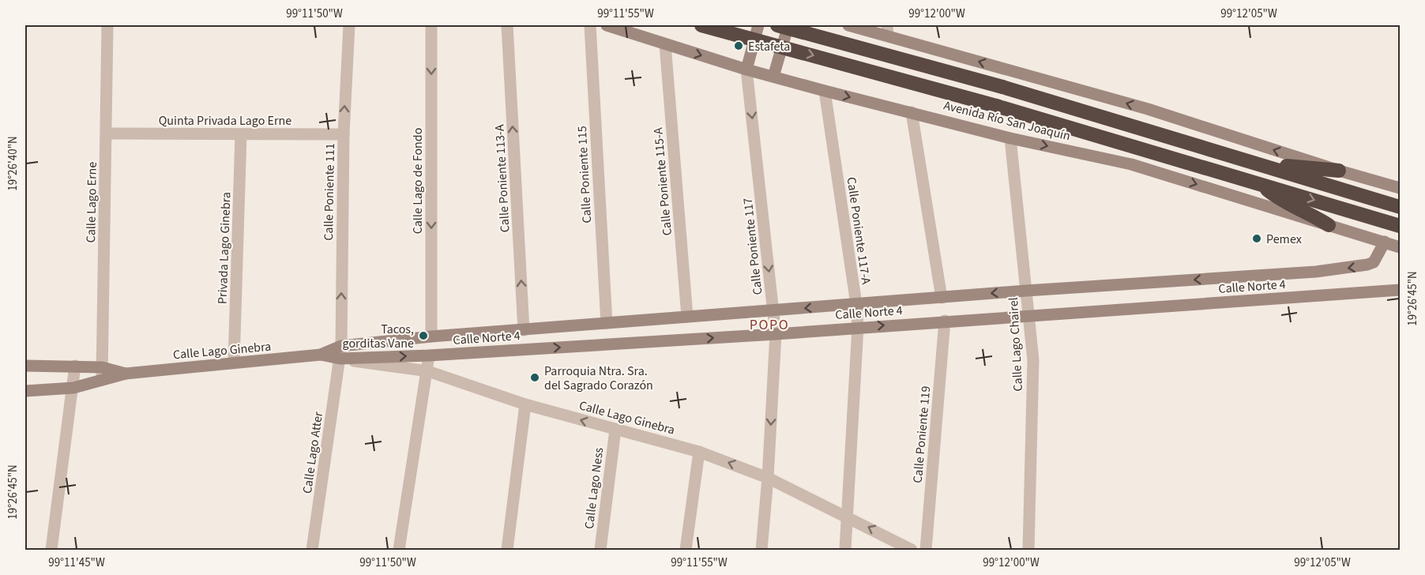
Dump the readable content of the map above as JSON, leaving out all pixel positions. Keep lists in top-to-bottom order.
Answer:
{
  "streets": {
    "highway": ["Avenida Río San Joaquín"],
    "street": [
      "Quinta Privada Lago Erne",
      "Calle Poniente 115",
      "Calle Poniente 113-A",
      "Calle Lago de Fondo",
      "Calle Poniente 115-A",
      "Calle Poniente 111",
      "Calle Lago Erne",
      "Calle Poniente 117-A",
      "Calle Poniente 117",
      "Privada Lago Ginebra",
      "Calle Norte 4",
      "Calle Lago Chairel",
      "Calle Lago Ginebra",
      "Calle Poniente 119",
      "Calle Lago Atter",
      "Calle Lago Ness"
    ]
  },
  "crossings": [
    ["Quinta Privada Lago Erne", "Calle Poniente 111"],
    ["Quinta Privada Lago Erne", "Calle Lago Erne"],
    ["Quinta Privada Lago Erne", "Privada Lago Ginebra"],
    ["Avenida Río San Joaquín", "Calle Poniente 115-A"],
    ["Avenida Río San Joaquín", "Calle Poniente 117-A"],
    ["Avenida Río San Joaquín", "Calle Poniente 117"],
    ["Avenida Río San Joaquín", "Calle Norte 4"],
    ["Avenida Río San Joaquín", "Calle Lago Chairel"],
    ["Calle Poniente 115", "Calle Norte 4"],
    ["Calle Poniente 113-A", "Calle Norte 4"],
    ["Calle Lago de Fondo", "Calle Norte 4"],
    ["Calle Poniente 115-A", "Calle Norte 4"],
    ["Calle Poniente 111", "Calle Norte 4"],
    ["Calle Poniente 111", "Calle Lago Ginebra"],
    ["Calle Poniente 111", "Calle Lago Atter"],
    ["Calle Lago Erne", "Calle Lago Ginebra"],
    ["Calle Poniente 117-A", "Calle Norte 4"],
    ["Calle Poniente 117-A", "Calle Lago Ginebra"],
    ["Calle Poniente 117", "Calle Norte 4"],
    ["Calle Poniente 117", "Calle Lago Ginebra"],
    ["Privada Lago Ginebra", "Calle Lago Ginebra"],
    ["Calle Norte 4", "Calle Lago Chairel"],
    ["Calle Norte 4", "Calle Lago Ginebra"],
    ["Calle Norte 4", "Calle Poniente 119"],
    ["Calle Norte 4", "Calle Lago Atter"],
    ["Calle Lago Ginebra", "Calle Lago Atter"],
    ["Calle Lago Ginebra", "Calle Lago Ness"]
  ],
  "one_way": [
    "Calle Poniente 113-A",
    "Calle Lago de Fondo",
    "Calle Poniente 111",
    "Calle Poniente 117"
  ],
  "districts": ["POPO"],
  "places": [
    "Estafeta",
    "Pemex",
    "Tacos, gorditas Vane",
    "Parroquia Ntra. Sra. del Sagrado Corazón"
  ],
  "coordinates": [
    "99°11'50\"W",
    "99°11'55\"W",
    "99°12'00\"W",
    "99°12'05\"W",
    "19°26'40\"N",
    "19°26'45\"N",
    "99°11'45\"W"
  ]
}
